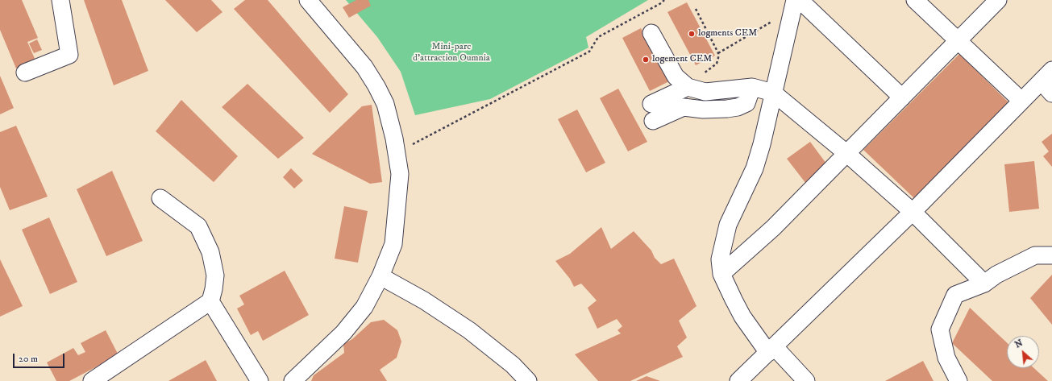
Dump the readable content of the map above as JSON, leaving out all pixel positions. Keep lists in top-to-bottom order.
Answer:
{
  "parks": ["Mini-parc d’attraction Oumnia"],
  "places": ["logments CEM", "logement CEM"],
  "scale_bar": "20 m",
  "north": "top left"
}
